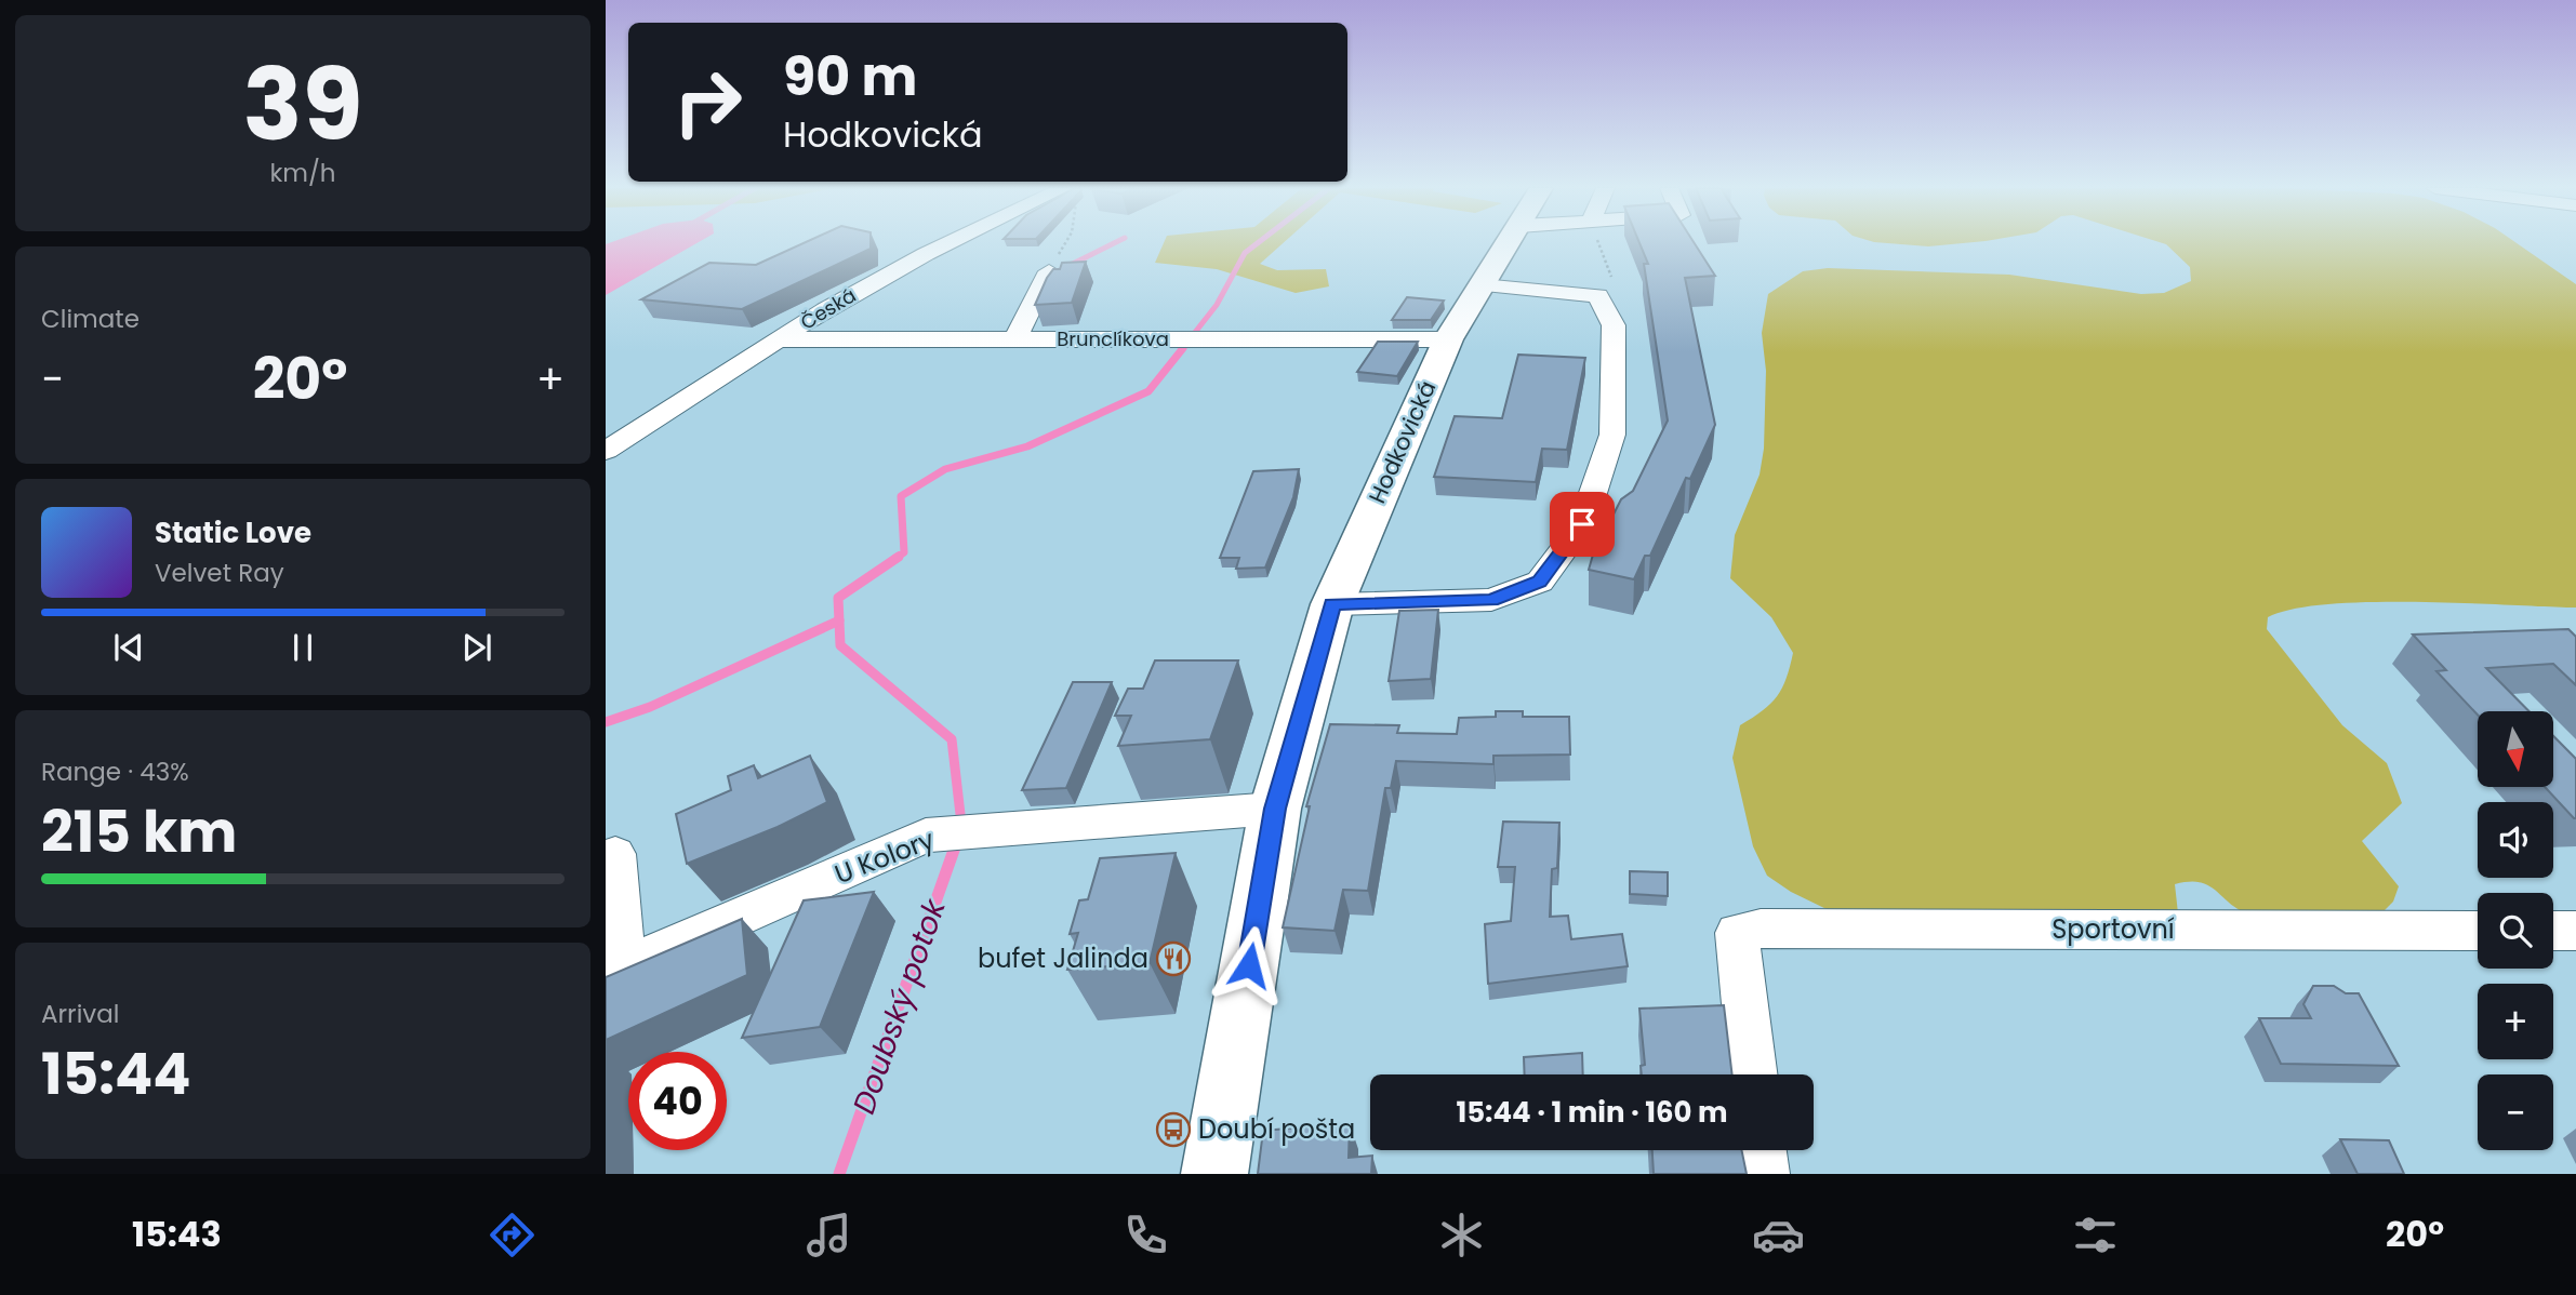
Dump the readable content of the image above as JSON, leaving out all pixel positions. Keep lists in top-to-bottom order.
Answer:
{
  "streets": {
    "street": [
      "Česká",
      "Brunclíkova",
      "Hodkovická",
      "U Kolory",
      "Sportovní"
    ]
  },
  "crossings": [
    ["Česká", "Brunclíkova"],
    ["Brunclíkova", "Hodkovická"],
    ["Hodkovická", "U Kolory"]
  ],
  "water": ["Doubský potok"],
  "places": {
    "restaurant": ["bufet Jalinda"],
    "bus stop": ["Doubí pošta"]
  },
  "north": "bottom",
  "page": {
    "tile": [
      ["39", "km/h"],
      "Climate",
      ["Range · 43%", "215 km"],
      ["Arrival", "15:44"]
    ],
    "turn": ["90 m", "Hodkovická"],
    "heat": ["−", "20°", "+"],
    "song": ["Static Love", "Velvet Ray"],
    "map_buttons": ["+", "−"],
    "limit": "40",
    "trip": "15:44 · 1 min · 160 m",
    "tabs": ["15:43", "20°"]
  }
}
